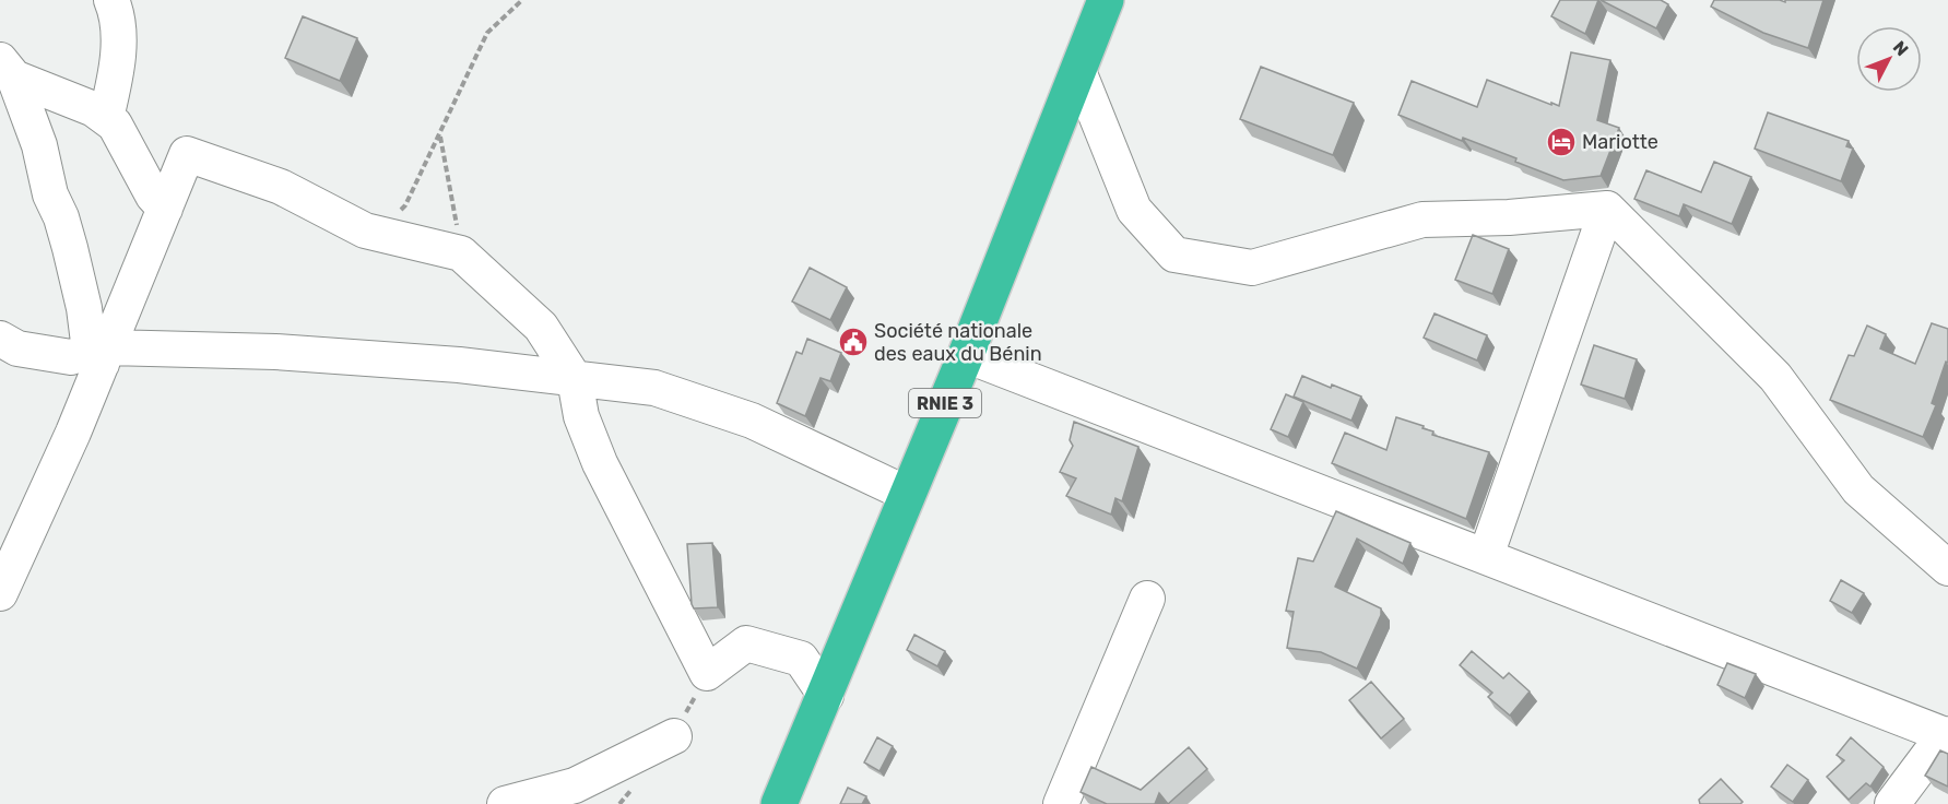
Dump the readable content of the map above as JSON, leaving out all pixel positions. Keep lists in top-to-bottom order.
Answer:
{
  "streets": {
    "highway": ["RNIE 3"]
  },
  "places": {
    "hotel": ["Mariotte"],
    "public building": ["Société nationale des eaux du Bénin"]
  },
  "north": "top right"
}
